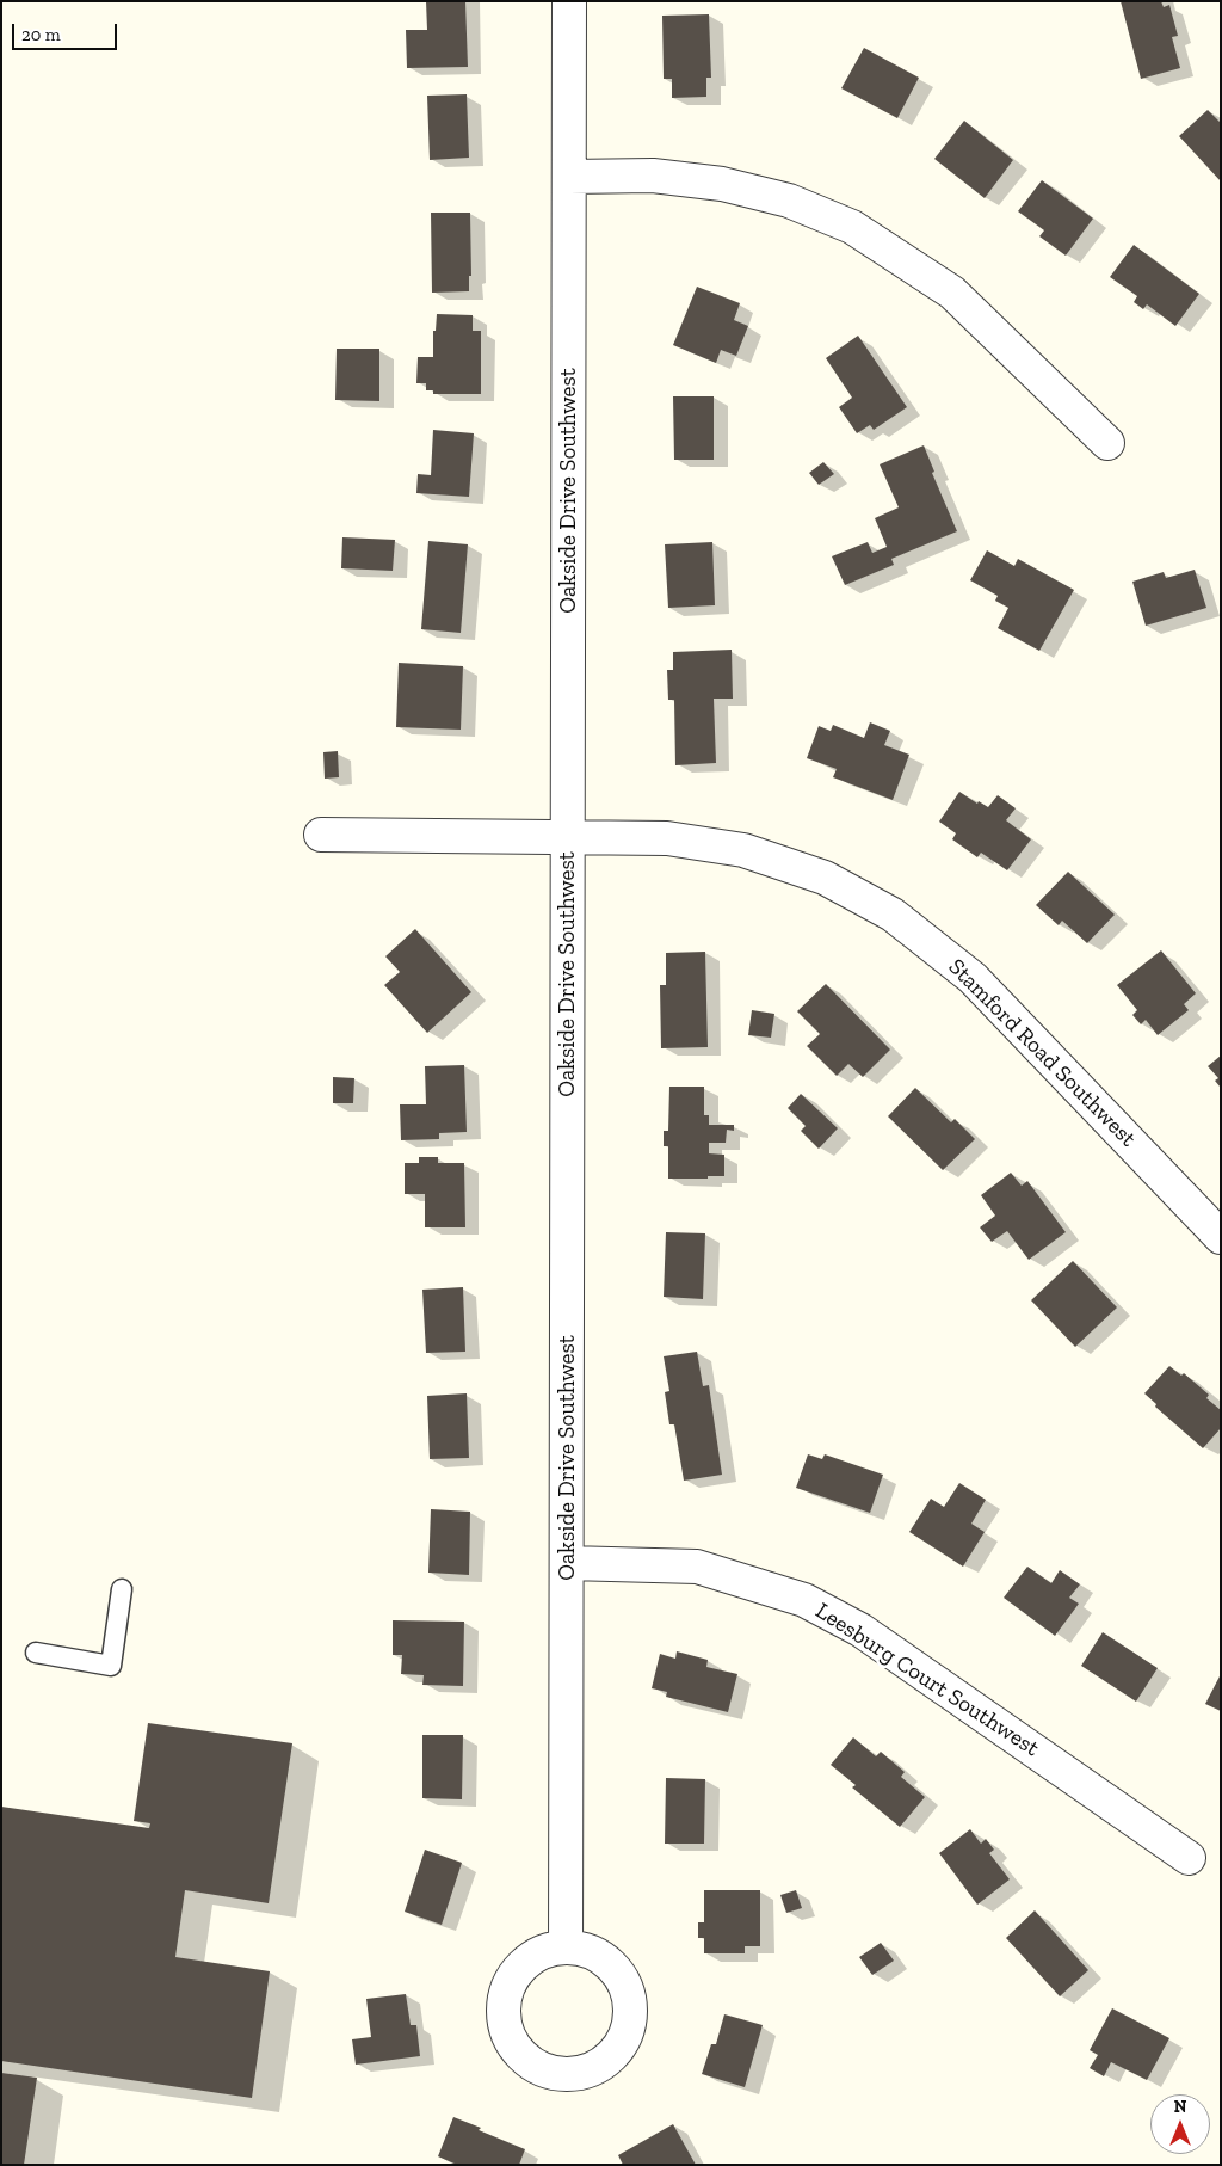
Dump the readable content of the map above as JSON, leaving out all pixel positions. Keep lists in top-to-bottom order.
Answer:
{
  "streets": {
    "street": ["Oakside Drive Southwest", "Stamford Road Southwest", "Leesburg Court Southwest"]
  },
  "crossings": [
    ["Oakside Drive Southwest", "Stamford Road Southwest"],
    ["Oakside Drive Southwest", "Leesburg Court Southwest"]
  ],
  "scale_bar": "20 m",
  "north": "top"
}
